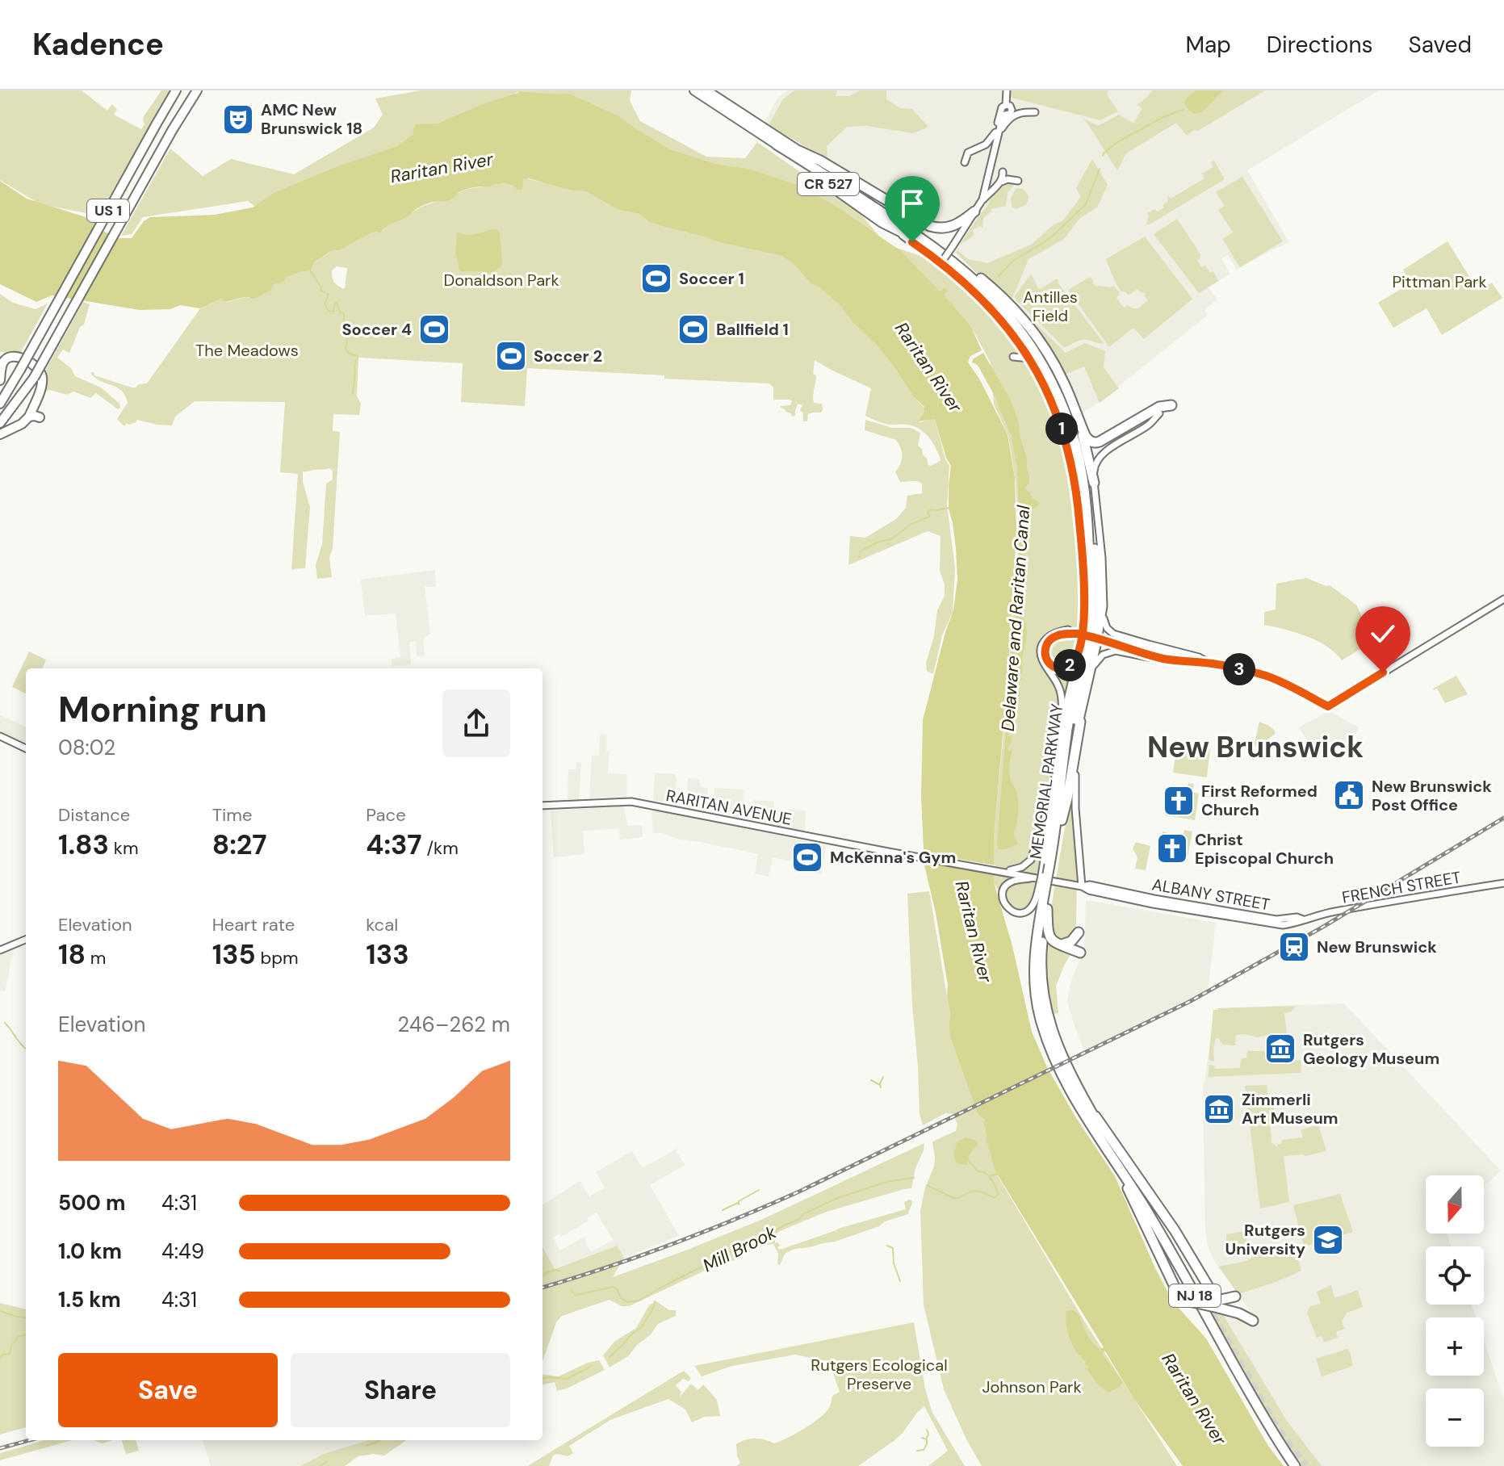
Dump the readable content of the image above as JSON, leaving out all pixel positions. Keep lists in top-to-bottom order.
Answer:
{
  "streets": {
    "highway": [
      "CR 527",
      "US 1",
      "MEMORIAL PARKWAY",
      "NJ 18"
    ],
    "main road": ["RARITAN AVENUE", "FRENCH STREET", "ALBANY STREET"]
  },
  "crossings": [
    ["CR 527", "MEMORIAL PARKWAY"],
    ["CR 527", "NJ 18"],
    ["MEMORIAL PARKWAY", "ALBANY STREET"],
    ["MEMORIAL PARKWAY", "NJ 18"],
    ["RARITAN AVENUE", "ALBANY STREET"],
    ["FRENCH STREET", "ALBANY STREET"]
  ],
  "districts": ["New Brunswick"],
  "water": ["Raritan River", "Delaware and Raritan Canal", "Mill Brook"],
  "parks": [
    "Donaldson Park",
    "Pittman Park",
    "Antilles Field",
    "The Meadows",
    "Rutgers Ecological Preserve",
    "Johnson Park"
  ],
  "places": {
    "theatre": ["AMC New Brunswick 18"],
    "sports": [
      "Soccer 1",
      "Soccer 4",
      "Ballfield 1",
      "Soccer 2",
      "McKenna's Gym"
    ],
    "public building": ["New Brunswick Post Office"],
    "church": ["First Reformed Church", "Christ Episcopal Church"],
    "station": ["New Brunswick"],
    "museum": ["Rutgers Geology Museum", "Zimmerli Art Museum"],
    "school or university": ["Rutgers University"]
  },
  "north": "bottom",
  "page": {
    "header": "Kadence",
    "nav": ["Map", "Directions", "Saved"],
    "pins": ["1", "2", "3"],
    "heading": ["Morning run", "08:02"],
    "stats": [
      ["Distance", "1.83 km"],
      ["Time", "8:27"],
      ["Pace", "4:37 /km"],
      ["Elevation", "18 m"],
      ["Heart rate", "135 bpm"],
      ["kcal", "133"]
    ],
    "chart": ["Elevation", "246–262 m"],
    "map_buttons": ["+", "−"],
    "list": [
      {
        "name": "500 m",
        "note": "4:31"
      },
      {
        "name": "1.0 km",
        "note": "4:49"
      },
      {
        "name": "1.5 km",
        "note": "4:31"
      }
    ],
    "buttons": ["Save", "Share"]
  }
}
